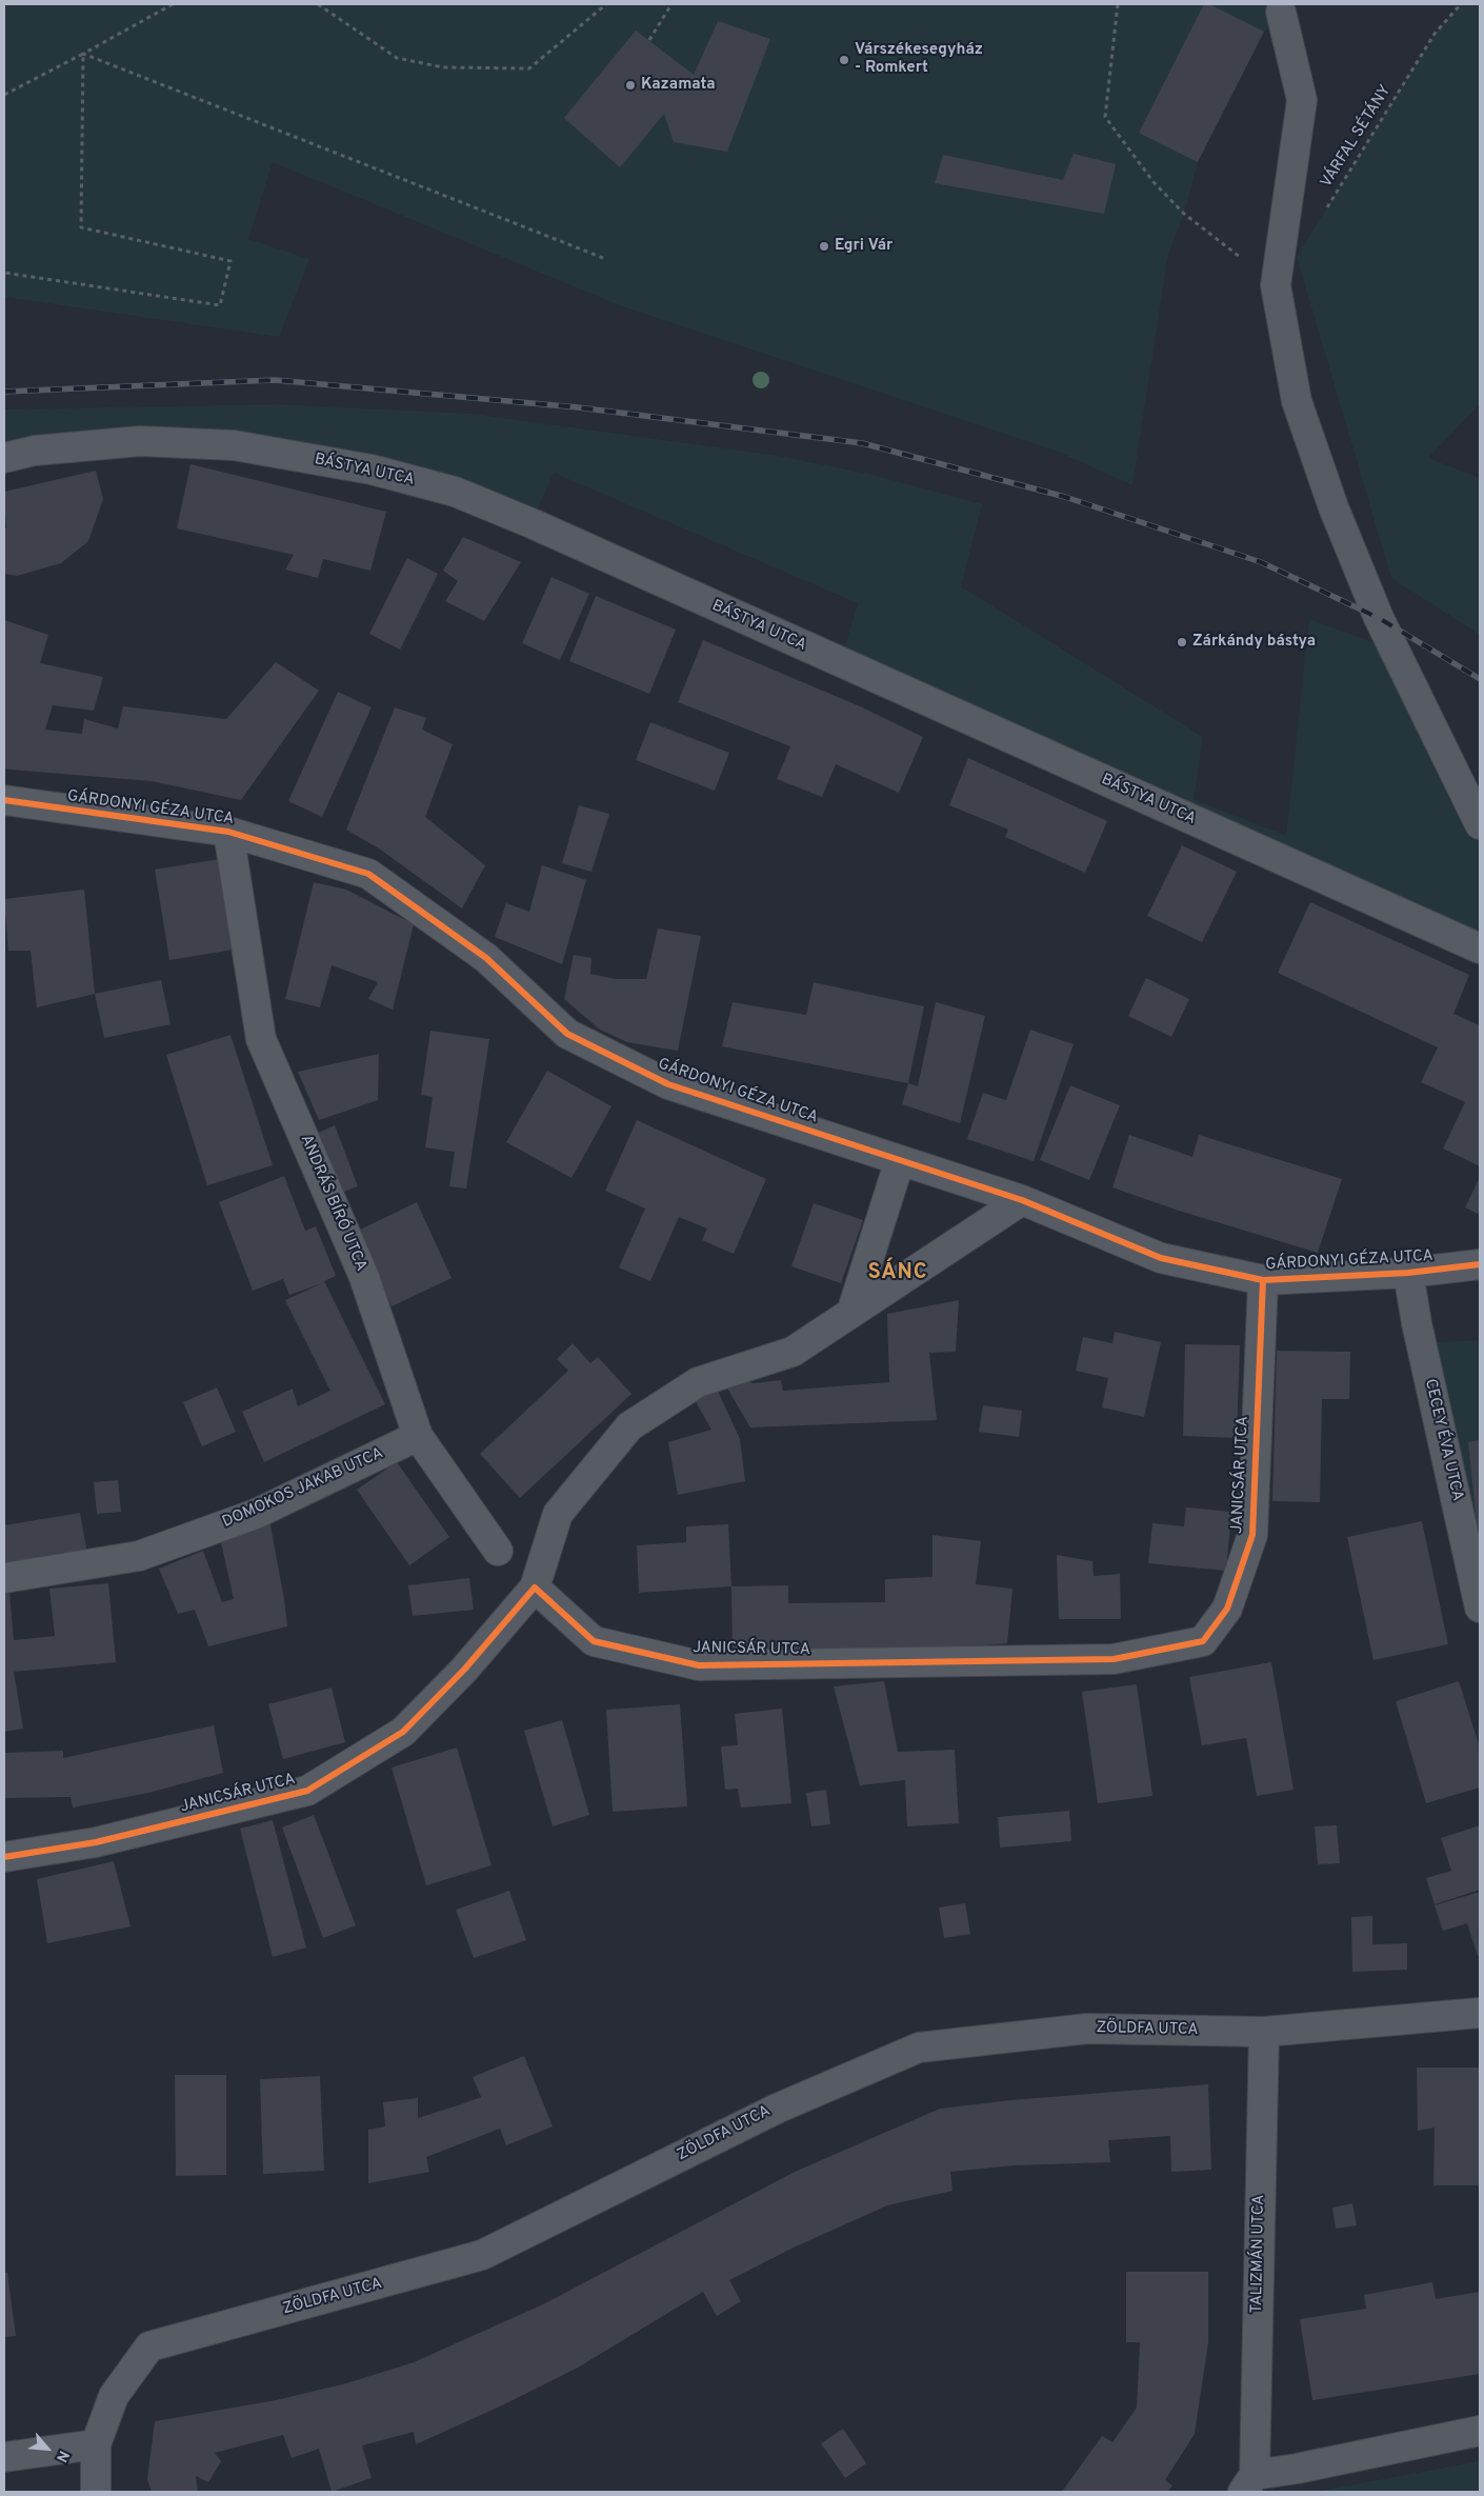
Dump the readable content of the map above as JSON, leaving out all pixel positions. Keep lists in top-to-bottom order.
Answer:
{
  "streets": {
    "street": [
      "BÁSTYA UTCA",
      "GÁRDONYI GÉZA UTCA",
      "ANDRÁS BÍRÓ UTCA",
      "CECEY ÉVA UTCA",
      "JANICSÁR UTCA",
      "DOMOKOS JAKAB UTCA",
      "ZÖLDFA UTCA",
      "TALIZMÁN UTCA"
    ],
    "path": ["VÁRFAL SÉTÁNY"]
  },
  "crossings": [
    ["GÁRDONYI GÉZA UTCA", "ANDRÁS BÍRÓ UTCA"],
    ["GÁRDONYI GÉZA UTCA", "CECEY ÉVA UTCA"],
    ["GÁRDONYI GÉZA UTCA", "JANICSÁR UTCA"],
    ["ANDRÁS BÍRÓ UTCA", "DOMOKOS JAKAB UTCA"],
    ["ZÖLDFA UTCA", "TALIZMÁN UTCA"]
  ],
  "districts": ["SÁNC"],
  "places": [
    "Várszékesegyház - Romkert",
    "Kazamata",
    "Egri Vár",
    "Zárkándy bástya"
  ],
  "north": "bottom right"
}
